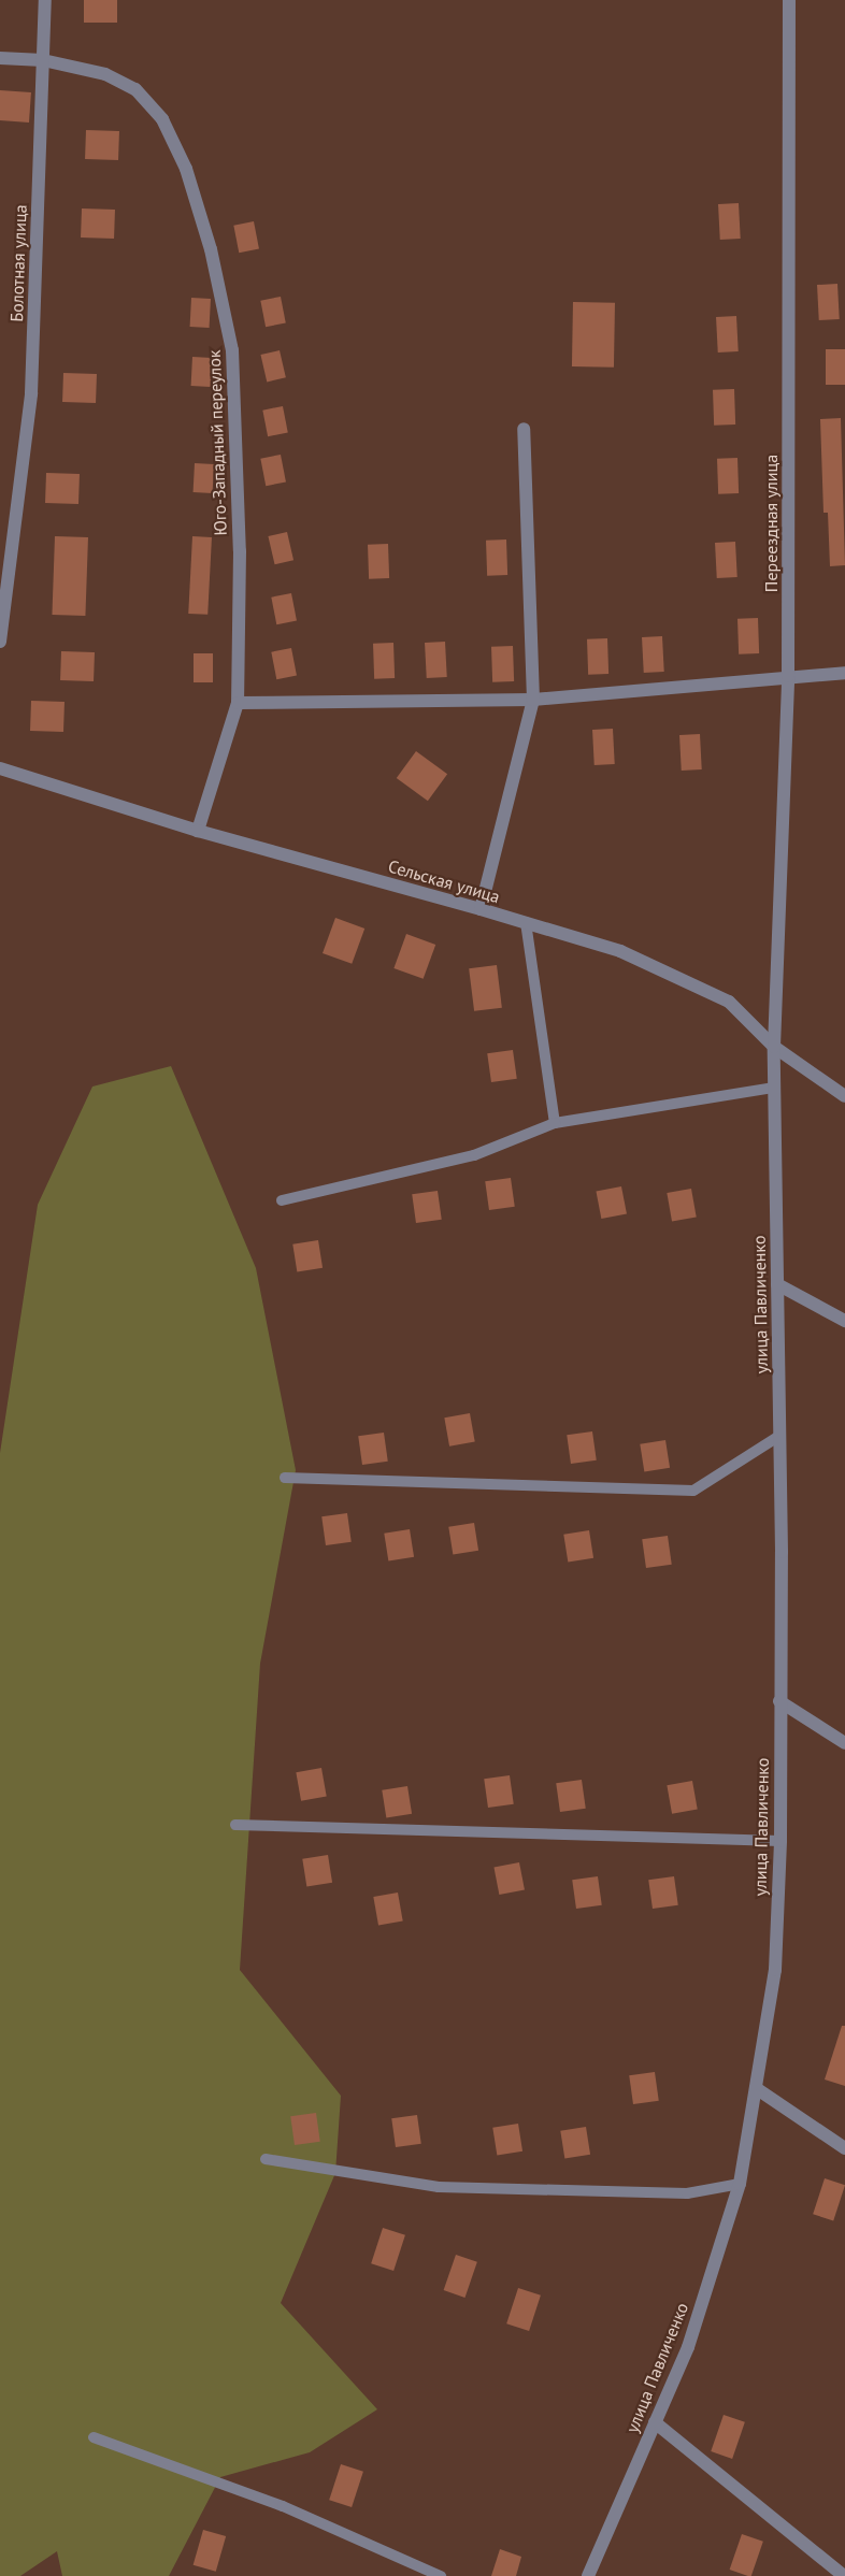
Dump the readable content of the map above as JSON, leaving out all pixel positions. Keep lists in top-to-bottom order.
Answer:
{
  "streets": {
    "street": [
      "Болотная улица",
      "Юго-Западный переулок",
      "Переездная улица",
      "Сельская улица",
      "улица Павличенко"
    ]
  },
  "crossings": [
    ["Болотная улица", "Юго-Западный переулок"],
    ["Юго-Западный переулок", "Сельская улица"],
    ["Переездная улица", "Сельская улица"],
    ["Переездная улица", "улица Павличенко"],
    ["Сельская улица", "улица Павличенко"]
  ]
}
